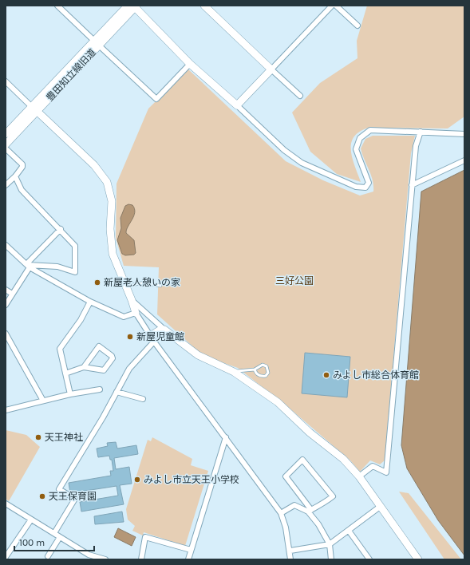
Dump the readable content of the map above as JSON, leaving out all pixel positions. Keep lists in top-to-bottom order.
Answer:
{
  "streets": {
    "street": ["豊田知立線旧道"]
  },
  "parks": ["三好公園"],
  "places": [
    "新屋老人憩いの家",
    "新屋児童館",
    "みよし市総合体育館",
    "天王神社",
    "みよし市立天王小学校",
    "天王保育園"
  ],
  "scale_bar": "100 m"
}
